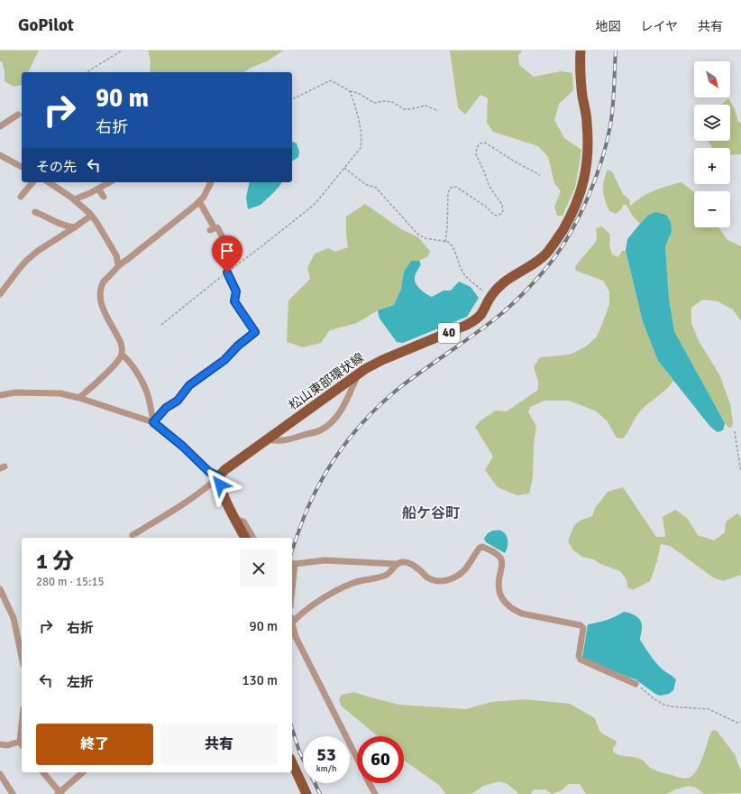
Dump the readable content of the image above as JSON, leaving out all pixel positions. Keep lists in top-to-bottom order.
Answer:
{
  "streets": {
    "main road": ["40", "松山東部環状線"]
  },
  "districts": ["船ケ谷町"],
  "north": "bottom right",
  "page": {
    "header": "GoPilot",
    "nav": ["地図", "レイヤ", "共有"],
    "map_buttons": ["+", "−"],
    "turn": ["90 m", "右折"],
    "then": "その先",
    "heading": ["1 分", "280 m · 15:15"],
    "list": [
      {
        "name": "右折",
        "value": "90 m"
      },
      {
        "name": "左折",
        "value": "130 m"
      }
    ],
    "buttons": ["終了", "共有"],
    "speed": "53 km/h",
    "limit": "60"
  }
}
